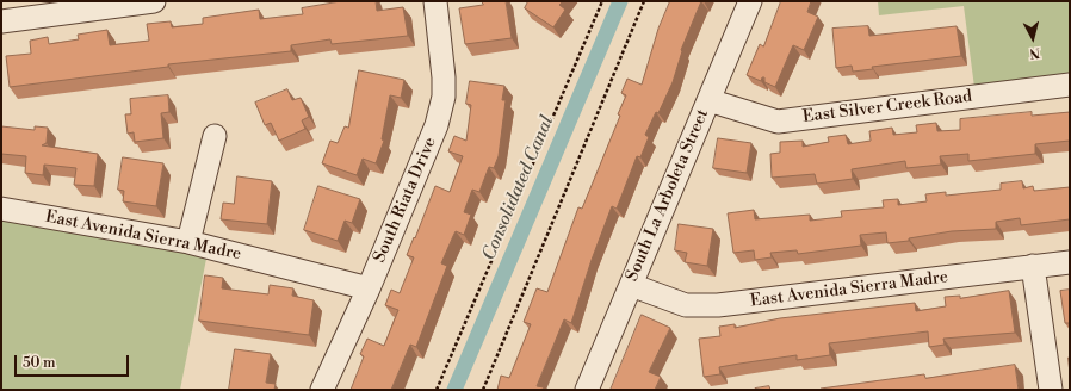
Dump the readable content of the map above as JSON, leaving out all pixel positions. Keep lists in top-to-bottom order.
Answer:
{
  "streets": {
    "street": [
      "East Silver Creek Road",
      "South La Arboleta Street",
      "South Riata Drive",
      "East Avenida Sierra Madre"
    ]
  },
  "crossings": [
    ["East Silver Creek Road", "South La Arboleta Street"],
    ["South La Arboleta Street", "East Avenida Sierra Madre"],
    ["South Riata Drive", "East Avenida Sierra Madre"]
  ],
  "water": ["Consolidated Canal"],
  "scale_bar": "50 m",
  "north": "bottom"
}
